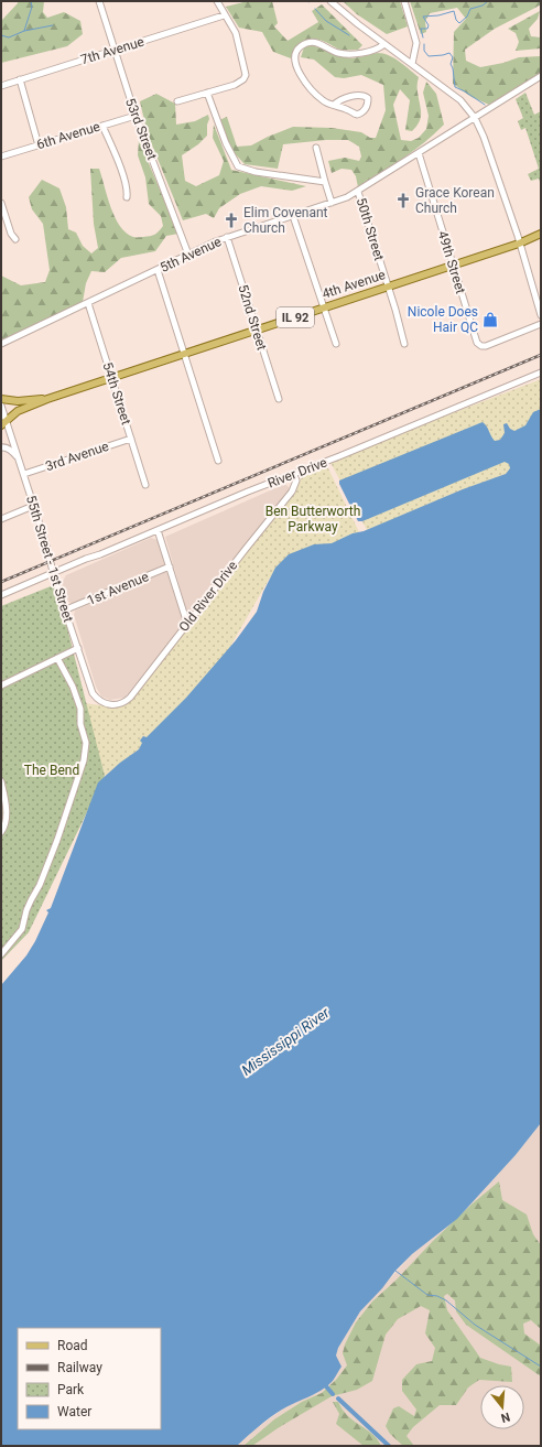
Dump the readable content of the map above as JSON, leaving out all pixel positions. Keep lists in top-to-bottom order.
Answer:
{
  "streets": {
    "main road": ["4th Avenue", "IL 92"],
    "street": [
      "7th Avenue",
      "53rd Street",
      "6th Avenue",
      "50th Street",
      "5th Avenue",
      "49th Street",
      "52nd Street",
      "54th Street",
      "3rd Avenue",
      "River Drive",
      "55th Street - 1st Street",
      "1st Avenue",
      "Old River Drive"
    ]
  },
  "crossings": [
    ["7th Avenue", "53rd Street"],
    ["53rd Street", "6th Avenue"],
    ["53rd Street", "5th Avenue"],
    ["50th Street", "5th Avenue"],
    ["50th Street", "4th Avenue"],
    ["5th Avenue", "49th Street"],
    ["5th Avenue", "52nd Street"],
    ["5th Avenue", "54th Street"],
    ["49th Street", "4th Avenue"],
    ["4th Avenue", "52nd Street"],
    ["4th Avenue", "54th Street"],
    ["4th Avenue", "55th Street - 1st Street"],
    ["54th Street", "3rd Avenue"],
    ["3rd Avenue", "55th Street - 1st Street"],
    ["River Drive", "55th Street - 1st Street"],
    ["River Drive", "Old River Drive"],
    ["55th Street - 1st Street", "1st Avenue"],
    ["55th Street - 1st Street", "Old River Drive"]
  ],
  "water": ["Mississippi River"],
  "parks": ["Ben Butterworth Parkway", "The Bend"],
  "places": {
    "church": ["Grace Korean Church", "Elim Covenant Church"],
    "shop": ["Nicole Does Hair QC"]
  },
  "legend": [
    "Road",
    "Railway",
    "Park",
    "Water"
  ],
  "north": "bottom"
}
